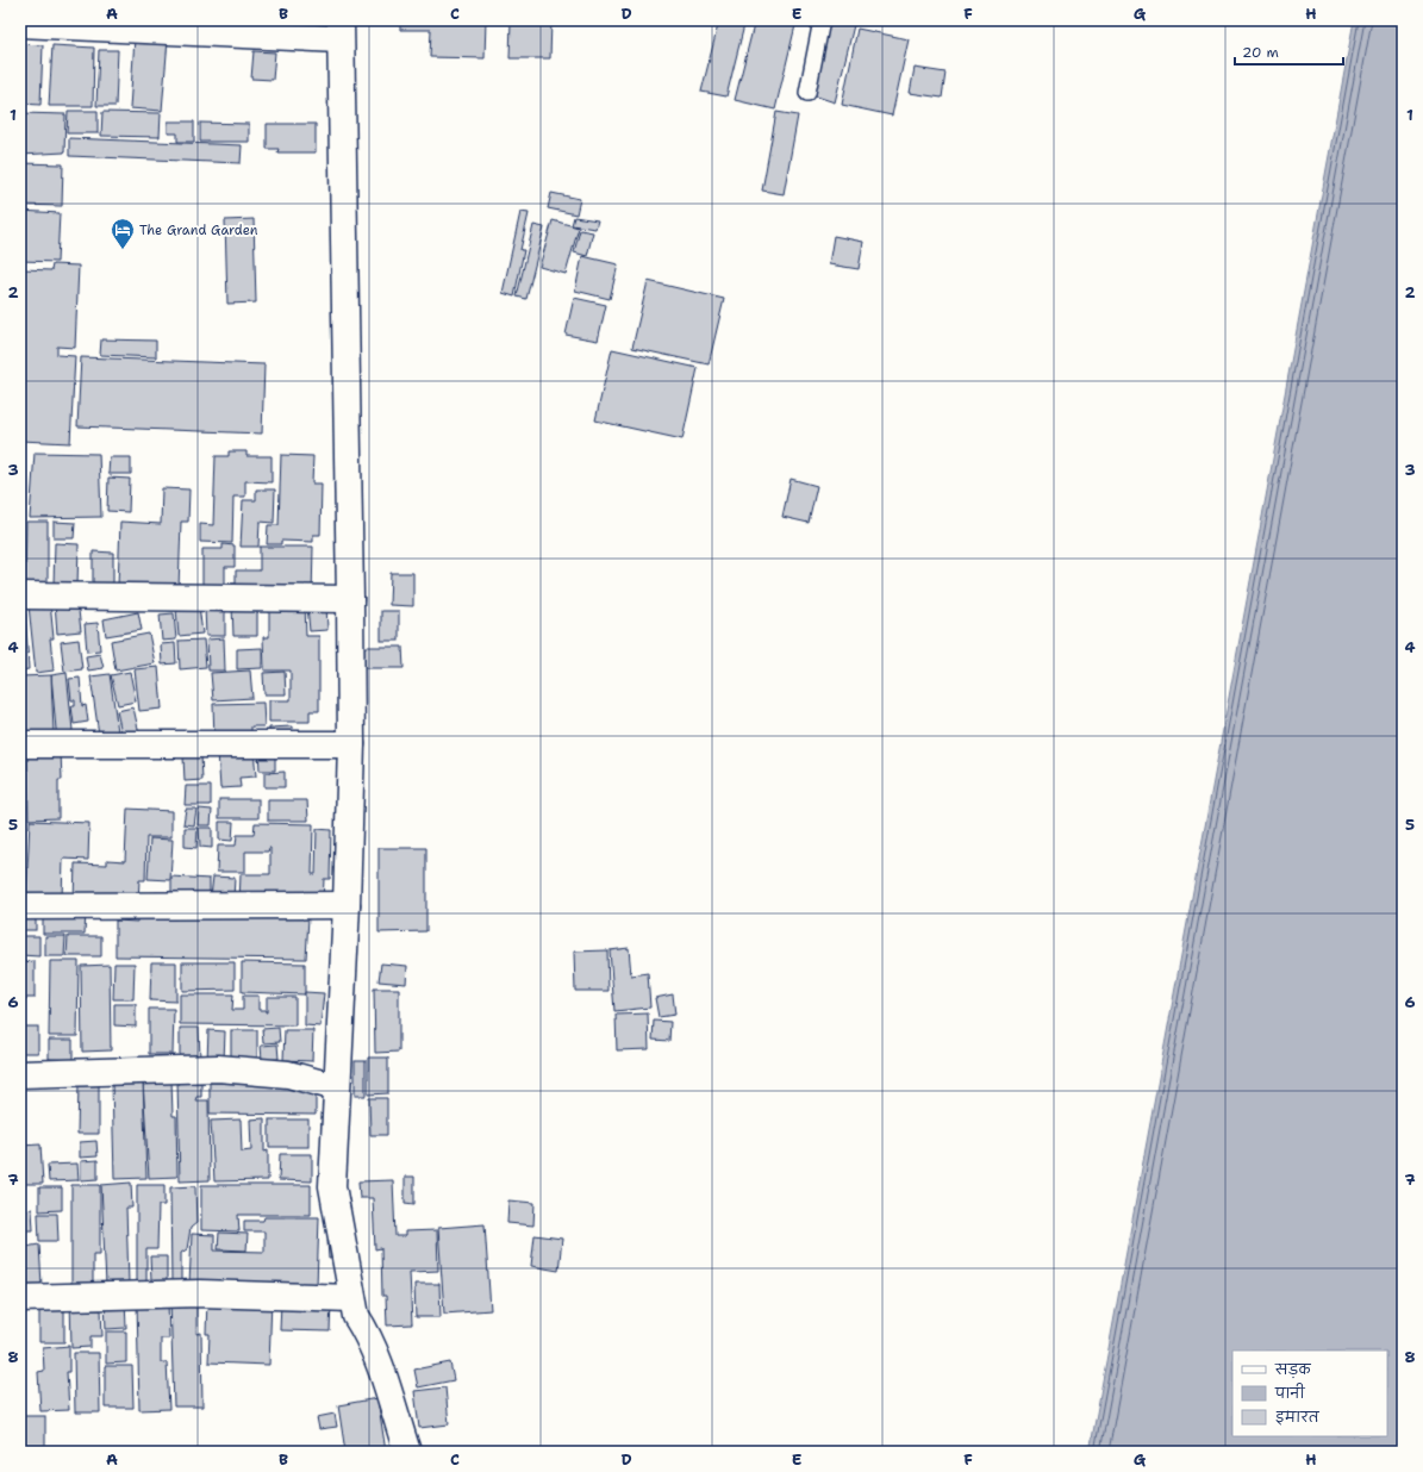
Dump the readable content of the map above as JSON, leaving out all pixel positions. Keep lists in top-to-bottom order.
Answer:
{
  "places": {
    "hotel": ["The Grand Garden"]
  },
  "legend": ["सड़क", "पानी", "इमारत"],
  "scale_bar": "20 m",
  "grid": {
    "columns": [
      "A",
      "B",
      "C",
      "D",
      "E",
      "F",
      "G",
      "H"
    ],
    "rows": [
      "1",
      "2",
      "3",
      "4",
      "5",
      "6",
      "7",
      "8"
    ]
  }
}
